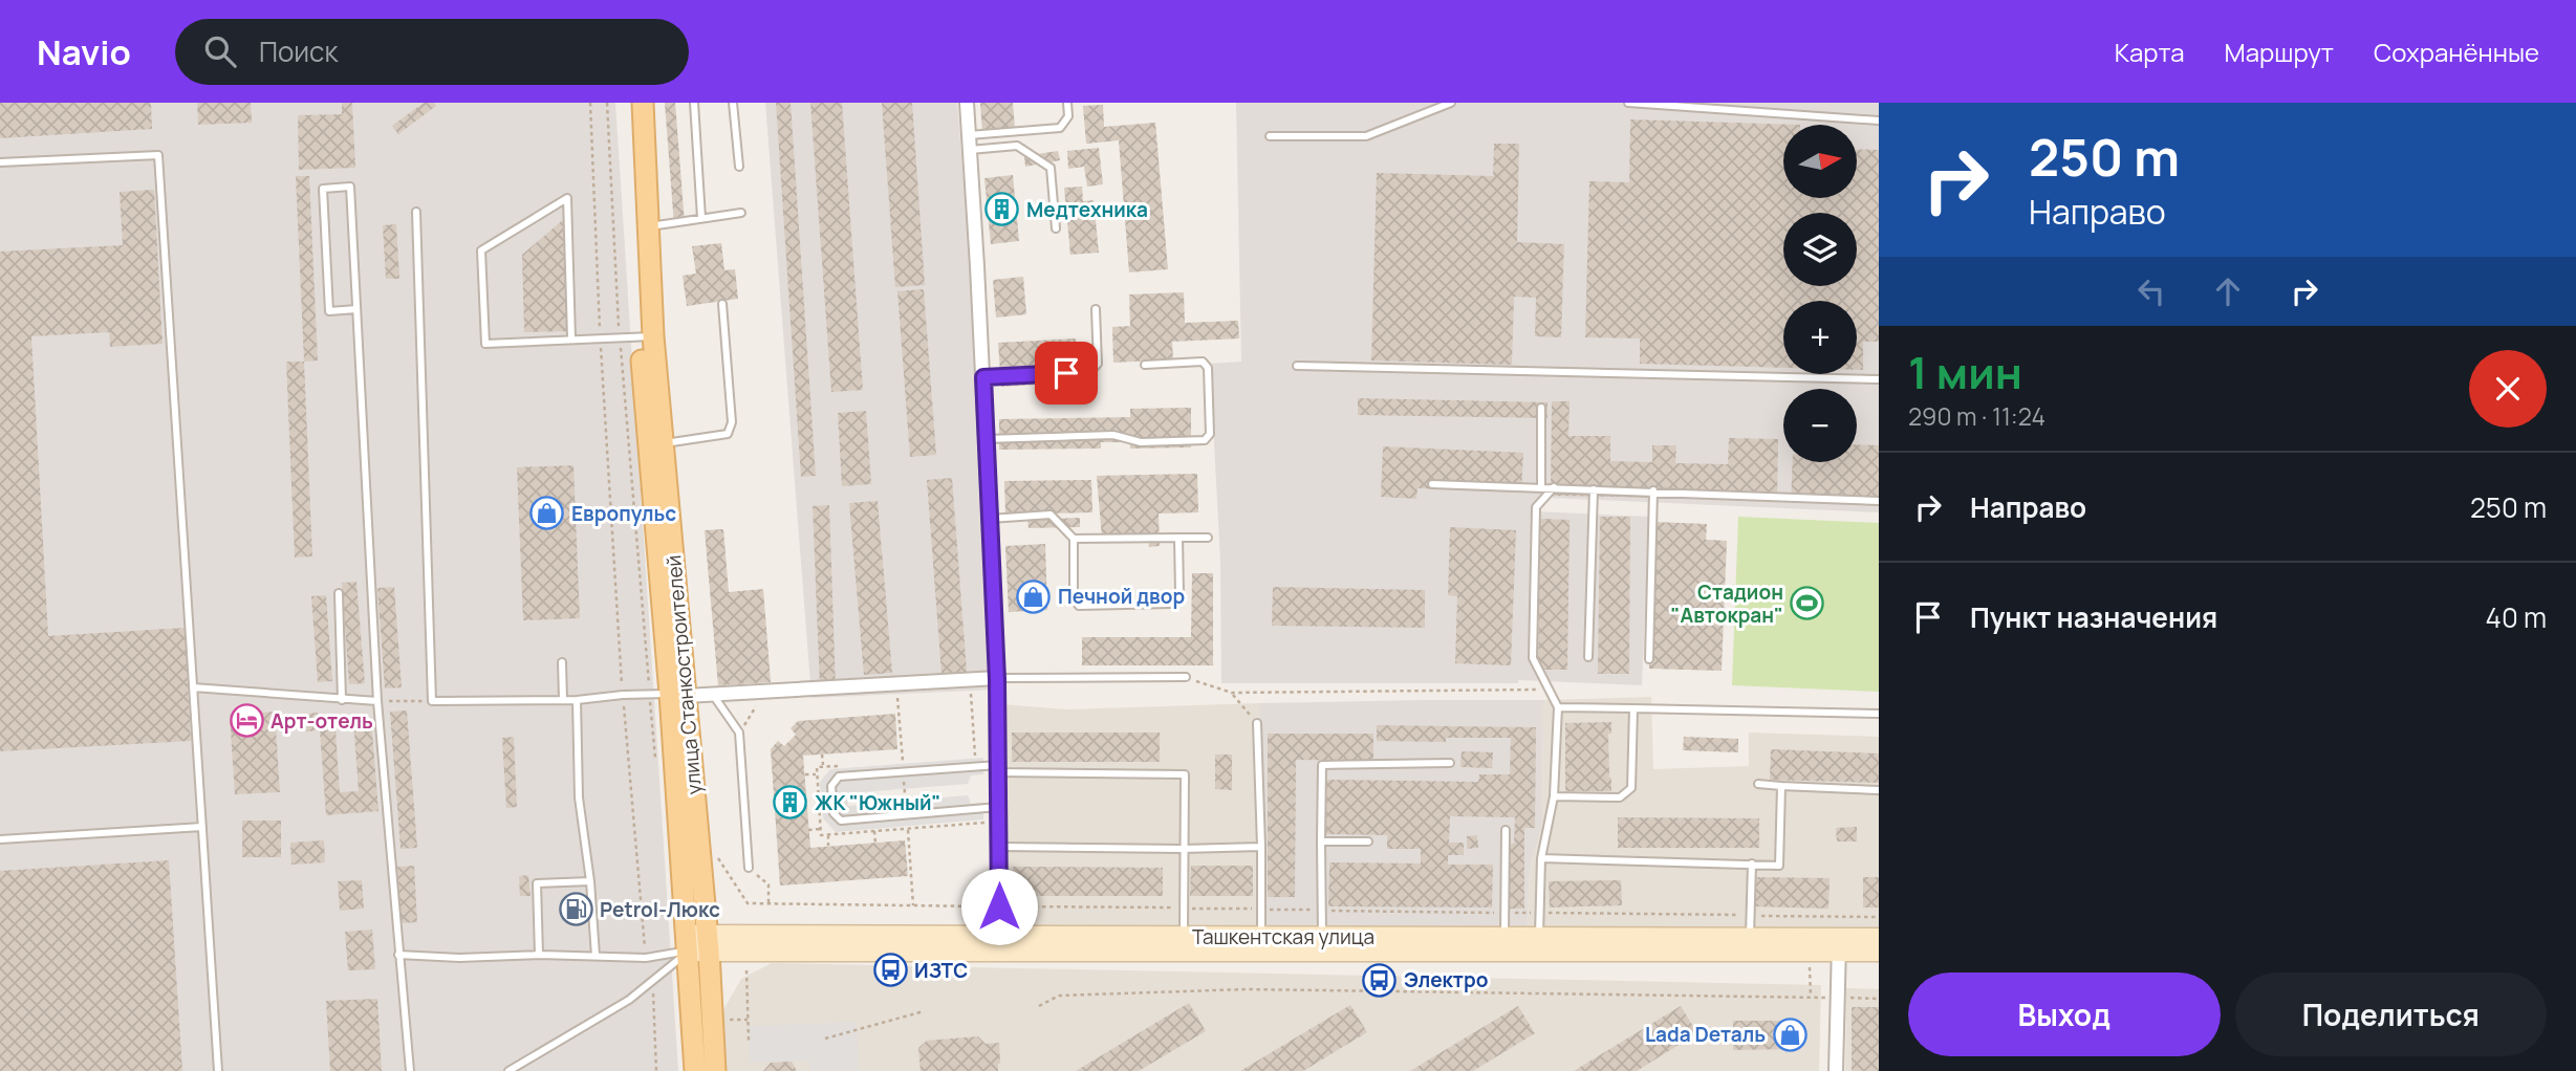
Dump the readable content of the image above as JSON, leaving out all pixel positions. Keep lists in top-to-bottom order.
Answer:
{
  "streets": {
    "main road": ["улица Станкостроителей", "Ташкентская улица"]
  },
  "crossings": [
    ["улица Станкостроителей", "Ташкентская улица"]
  ],
  "places": {
    "building": ["Медтехника", "ЖК \"Южный\""],
    "shop": ["Европульс", "Печной двор", "Lada Dеталь"],
    "sports": ["Стадион \"Автокран\""],
    "hotel": ["Арт-отель"],
    "fuel station": ["Petrol-Люкс"],
    "bus stop": ["ИЗТС", "Электро"]
  },
  "north": "right",
  "page": {
    "header": "Navio",
    "search": "Поиск",
    "nav": ["Карта", "Маршрут", "Сохранённые"],
    "turn": ["250 m", "Направо"],
    "map_buttons": ["+", "−"],
    "heading": ["1 мин", "290 m · 11:24"],
    "list": [
      {
        "name": "Направо",
        "value": "250 m"
      },
      {
        "name": "Пункт назначения",
        "value": "40 m"
      }
    ],
    "buttons": ["Выход", "Поделиться"]
  }
}
